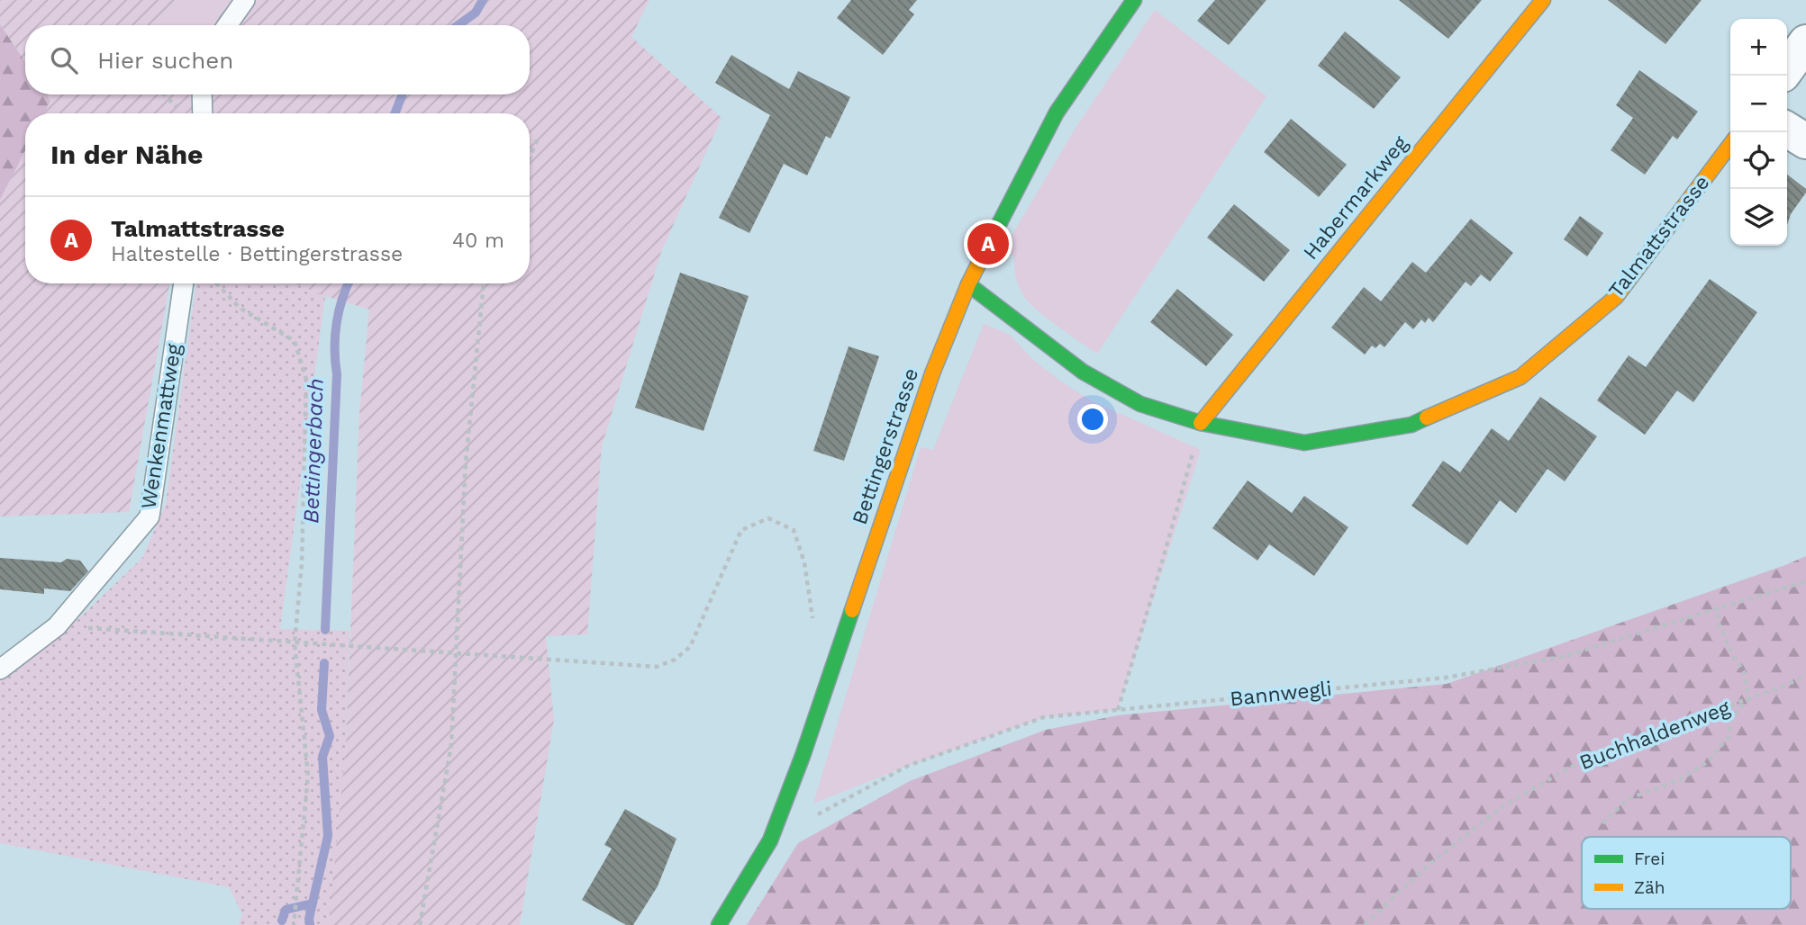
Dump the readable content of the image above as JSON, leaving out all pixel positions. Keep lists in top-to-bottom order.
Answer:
{
  "streets": {
    "street": ["Habermarkweg", "Talmattstrasse", "Bettingerstrasse"],
    "lane": ["Wenkenmattweg"],
    "path": ["Bannwegli", "Buchhaldenweg"]
  },
  "crossings": [
    ["Habermarkweg", "Talmattstrasse"],
    ["Talmattstrasse", "Bettingerstrasse"],
    ["Bettingerstrasse", "Bannwegli"]
  ],
  "water": ["Bettingerbach"],
  "legend": ["Frei", "Zäh"],
  "page": {
    "map_buttons": ["+", "−"],
    "search": "Hier suchen",
    "heading": "In der Nähe",
    "list": [
      {
        "mark": "A",
        "name": "Talmattstrasse",
        "note": "Haltestelle · Bettingerstrasse",
        "value": "40 m"
      }
    ],
    "pins": "A"
  }
}
